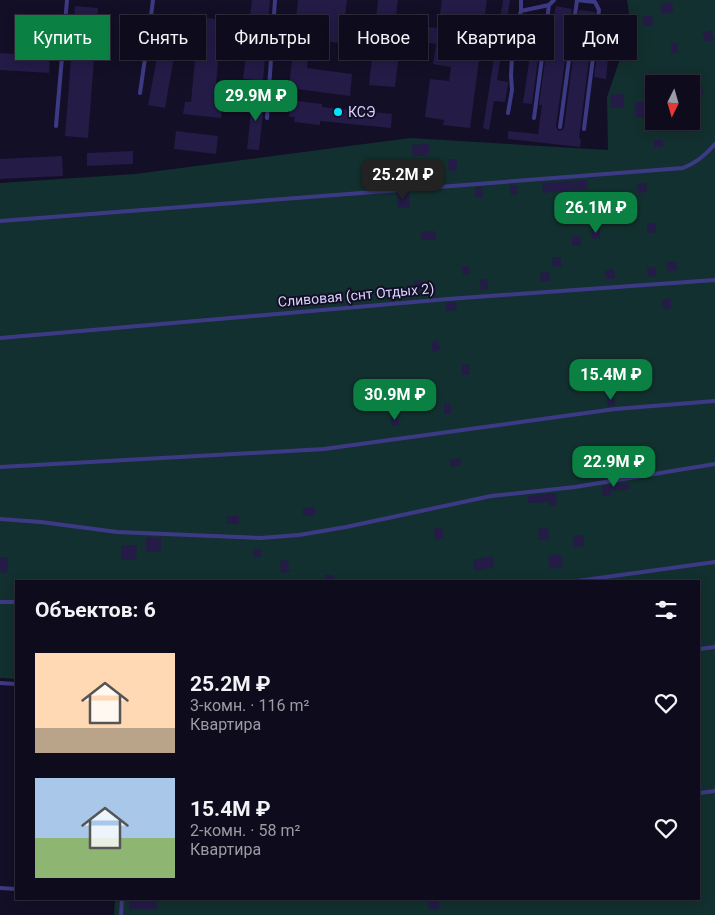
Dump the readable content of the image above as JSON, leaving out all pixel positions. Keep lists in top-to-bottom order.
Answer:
{
  "streets": {
    "lane": ["Сливовая (снт Отдых 2)"]
  },
  "places": ["КСЭ"],
  "north": "bottom",
  "page": {
    "chip": [
      "Купить",
      "Снять",
      "Фильтры",
      "Новое",
      "Квартира",
      "Дом"
    ],
    "price": [
      "29.9M ₽",
      "25.2M ₽",
      "26.1M ₽",
      "15.4M ₽",
      "30.9M ₽",
      "22.9M ₽"
    ],
    "heading": "Объектов: 6",
    "list": [
      {
        "name": "25.2M ₽",
        "note": "3-комн. · 116 m² · Квартира"
      },
      {
        "name": "15.4M ₽",
        "note": "2-комн. · 58 m² · Квартира"
      }
    ]
  }
}
